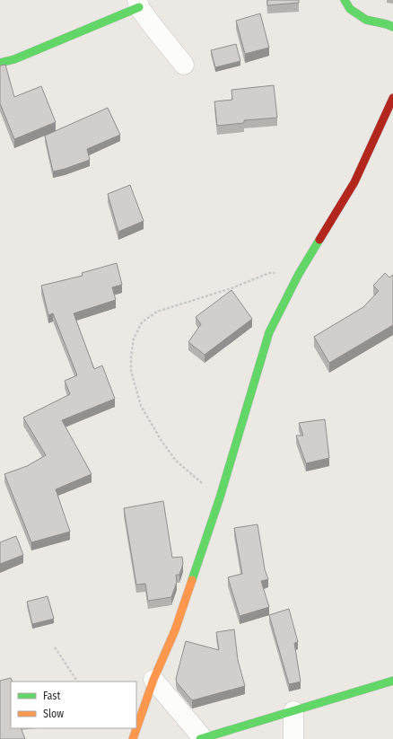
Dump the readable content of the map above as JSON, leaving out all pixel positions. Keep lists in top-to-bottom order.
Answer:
{
  "legend": ["Fast", "Slow"]
}
